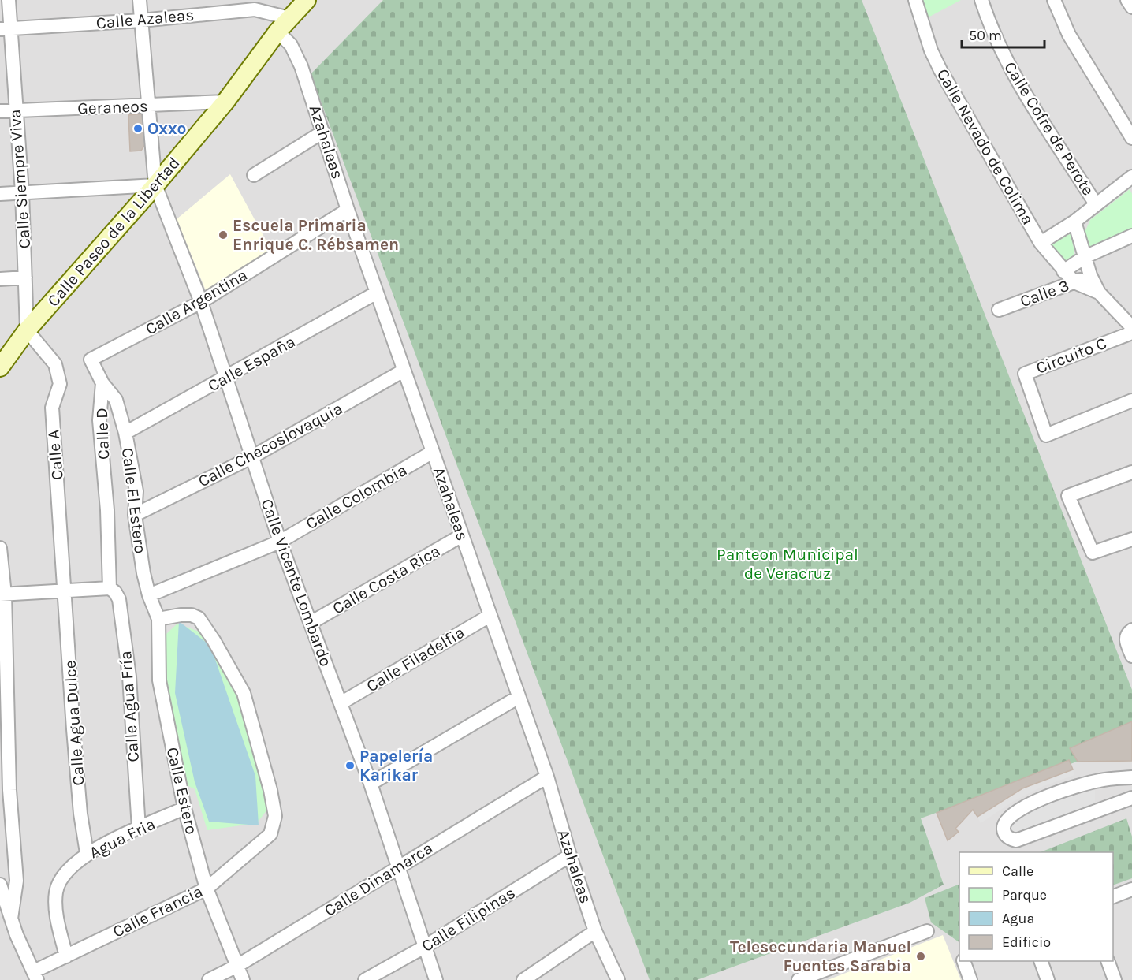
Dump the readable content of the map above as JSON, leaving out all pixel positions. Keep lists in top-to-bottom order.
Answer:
{
  "streets": {
    "street": [
      "Calle Azaleas",
      "Geraneos",
      "Calle Cofre de Perote",
      "Azahaleas",
      "Calle Nevado de Colima",
      "Calle Siempre Viva",
      "Calle Paseo de la Libertad",
      "Calle 3",
      "Calle Argentina",
      "Circuito C",
      "Calle España",
      "Calle D",
      "Calle Checoslovaquia",
      "Calle A",
      "Calle Colombia",
      "Calle El Estero",
      "Calle Costa Rica",
      "Calle Vicente Lombardo",
      "Calle Filadelfia",
      "Calle Agua Fría",
      "Calle Agua Dulce",
      "Calle Estero",
      "Agua Fria",
      "Calle Dinamarca",
      "Calle Francia",
      "Calle Filipinas"
    ]
  },
  "crossings": [
    ["Calle Azaleas", "Calle Siempre Viva"],
    ["Calle Azaleas", "Calle Paseo de la Libertad"],
    ["Calle Azaleas", "Calle Vicente Lombardo"],
    ["Geraneos", "Calle Siempre Viva"],
    ["Geraneos", "Calle Paseo de la Libertad"],
    ["Geraneos", "Calle Vicente Lombardo"],
    ["Azahaleas", "Calle Paseo de la Libertad"],
    ["Azahaleas", "Calle Argentina"],
    ["Azahaleas", "Calle España"],
    ["Azahaleas", "Calle Checoslovaquia"],
    ["Azahaleas", "Calle Colombia"],
    ["Azahaleas", "Calle Costa Rica"],
    ["Azahaleas", "Calle Filadelfia"],
    ["Azahaleas", "Calle Dinamarca"],
    ["Azahaleas", "Calle Filipinas"],
    ["Calle Nevado de Colima", "Calle 3"],
    ["Calle Siempre Viva", "Calle Paseo de la Libertad"],
    ["Calle Siempre Viva", "Calle A"],
    ["Calle Paseo de la Libertad", "Calle A"],
    ["Calle Paseo de la Libertad", "Calle Vicente Lombardo"],
    ["Calle Argentina", "Calle D"],
    ["Calle Argentina", "Calle Vicente Lombardo"],
    ["Calle España", "Calle El Estero"],
    ["Calle España", "Calle Vicente Lombardo"],
    ["Calle D", "Calle El Estero"],
    ["Calle D", "Calle Agua Fría"],
    ["Calle Checoslovaquia", "Calle El Estero"],
    ["Calle Checoslovaquia", "Calle Vicente Lombardo"],
    ["Calle A", "Calle Agua Dulce"],
    ["Calle Colombia", "Calle El Estero"],
    ["Calle Colombia", "Calle Vicente Lombardo"],
    ["Calle Colombia", "Calle Estero"],
    ["Calle El Estero", "Calle Estero"],
    ["Calle Costa Rica", "Calle Vicente Lombardo"],
    ["Calle Vicente Lombardo", "Calle Filadelfia"],
    ["Calle Vicente Lombardo", "Calle Dinamarca"],
    ["Calle Vicente Lombardo", "Calle Filipinas"],
    ["Calle Agua Fría", "Agua Fria"],
    ["Calle Agua Dulce", "Agua Fria"],
    ["Calle Estero", "Agua Fria"],
    ["Calle Estero", "Calle Dinamarca"],
    ["Calle Estero", "Calle Francia"],
    ["Agua Fria", "Calle Francia"]
  ],
  "parks": ["Panteon Municipal de Veracruz"],
  "places": [
    "Oxxo",
    "Escuela Primaria Enrique C. Rébsamen",
    "Papelería Karikar",
    "Telesecundaria Manuel Fuentes Sarabia"
  ],
  "legend": [
    "Calle",
    "Parque",
    "Agua",
    "Edificio"
  ],
  "scale_bar": "50 m"
}
